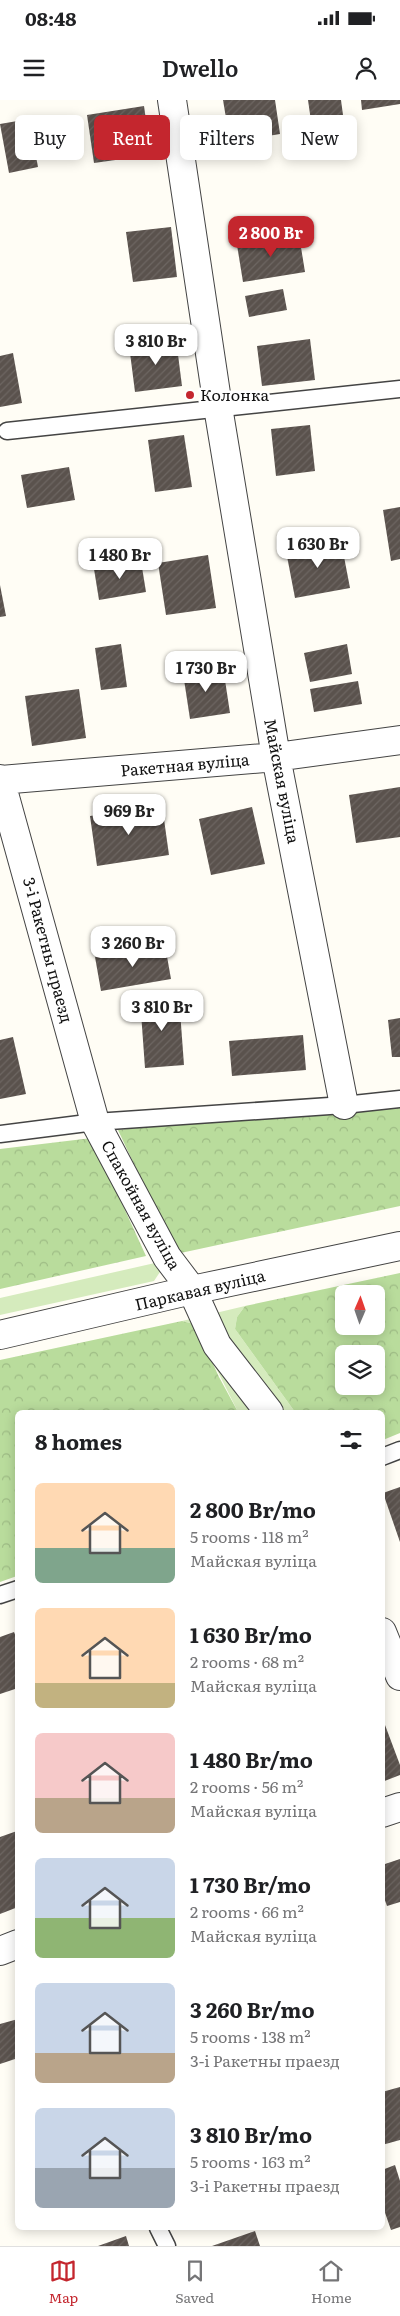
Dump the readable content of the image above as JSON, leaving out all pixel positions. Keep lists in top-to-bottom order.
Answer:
{
  "streets": {
    "street": [
      "Ракетная вуліца",
      "Майская вуліца",
      "3-і Ракетны праезд",
      "Спакойная вуліца",
      "Паркавая вуліца"
    ]
  },
  "crossings": [
    ["Ракетная вуліца", "Майская вуліца"],
    ["Ракетная вуліца", "3-і Ракетны праезд"],
    ["3-і Ракетны праезд", "Спакойная вуліца"],
    ["Спакойная вуліца", "Паркавая вуліца"]
  ],
  "places": ["Колонка"],
  "north": "top",
  "page": {
    "status": "08:48",
    "header": "Dwello",
    "chip": [
      "Buy",
      "Rent",
      "Filters",
      "New"
    ],
    "price": [
      "2 800 Br",
      "3 810 Br",
      "1 630 Br",
      "1 480 Br",
      "1 730 Br",
      "969 Br",
      "3 260 Br",
      "3 810 Br"
    ],
    "heading": "8 homes",
    "list": [
      {
        "name": "2 800 Br/mo",
        "note": "5 rooms · 118 m² · Майская вуліца"
      },
      {
        "name": "1 630 Br/mo",
        "note": "2 rooms · 68 m² · Майская вуліца"
      },
      {
        "name": "1 480 Br/mo",
        "note": "2 rooms · 56 m² · Майская вуліца"
      },
      {
        "name": "1 730 Br/mo",
        "note": "2 rooms · 66 m² · Майская вуліца"
      },
      {
        "name": "3 260 Br/mo",
        "note": "5 rooms · 138 m² · 3-і Ракетны праезд"
      },
      {
        "name": "3 810 Br/mo",
        "note": "5 rooms · 163 m² · 3-і Ракетны праезд"
      }
    ],
    "tabs": ["Map", "Saved", "Home"]
  }
}
